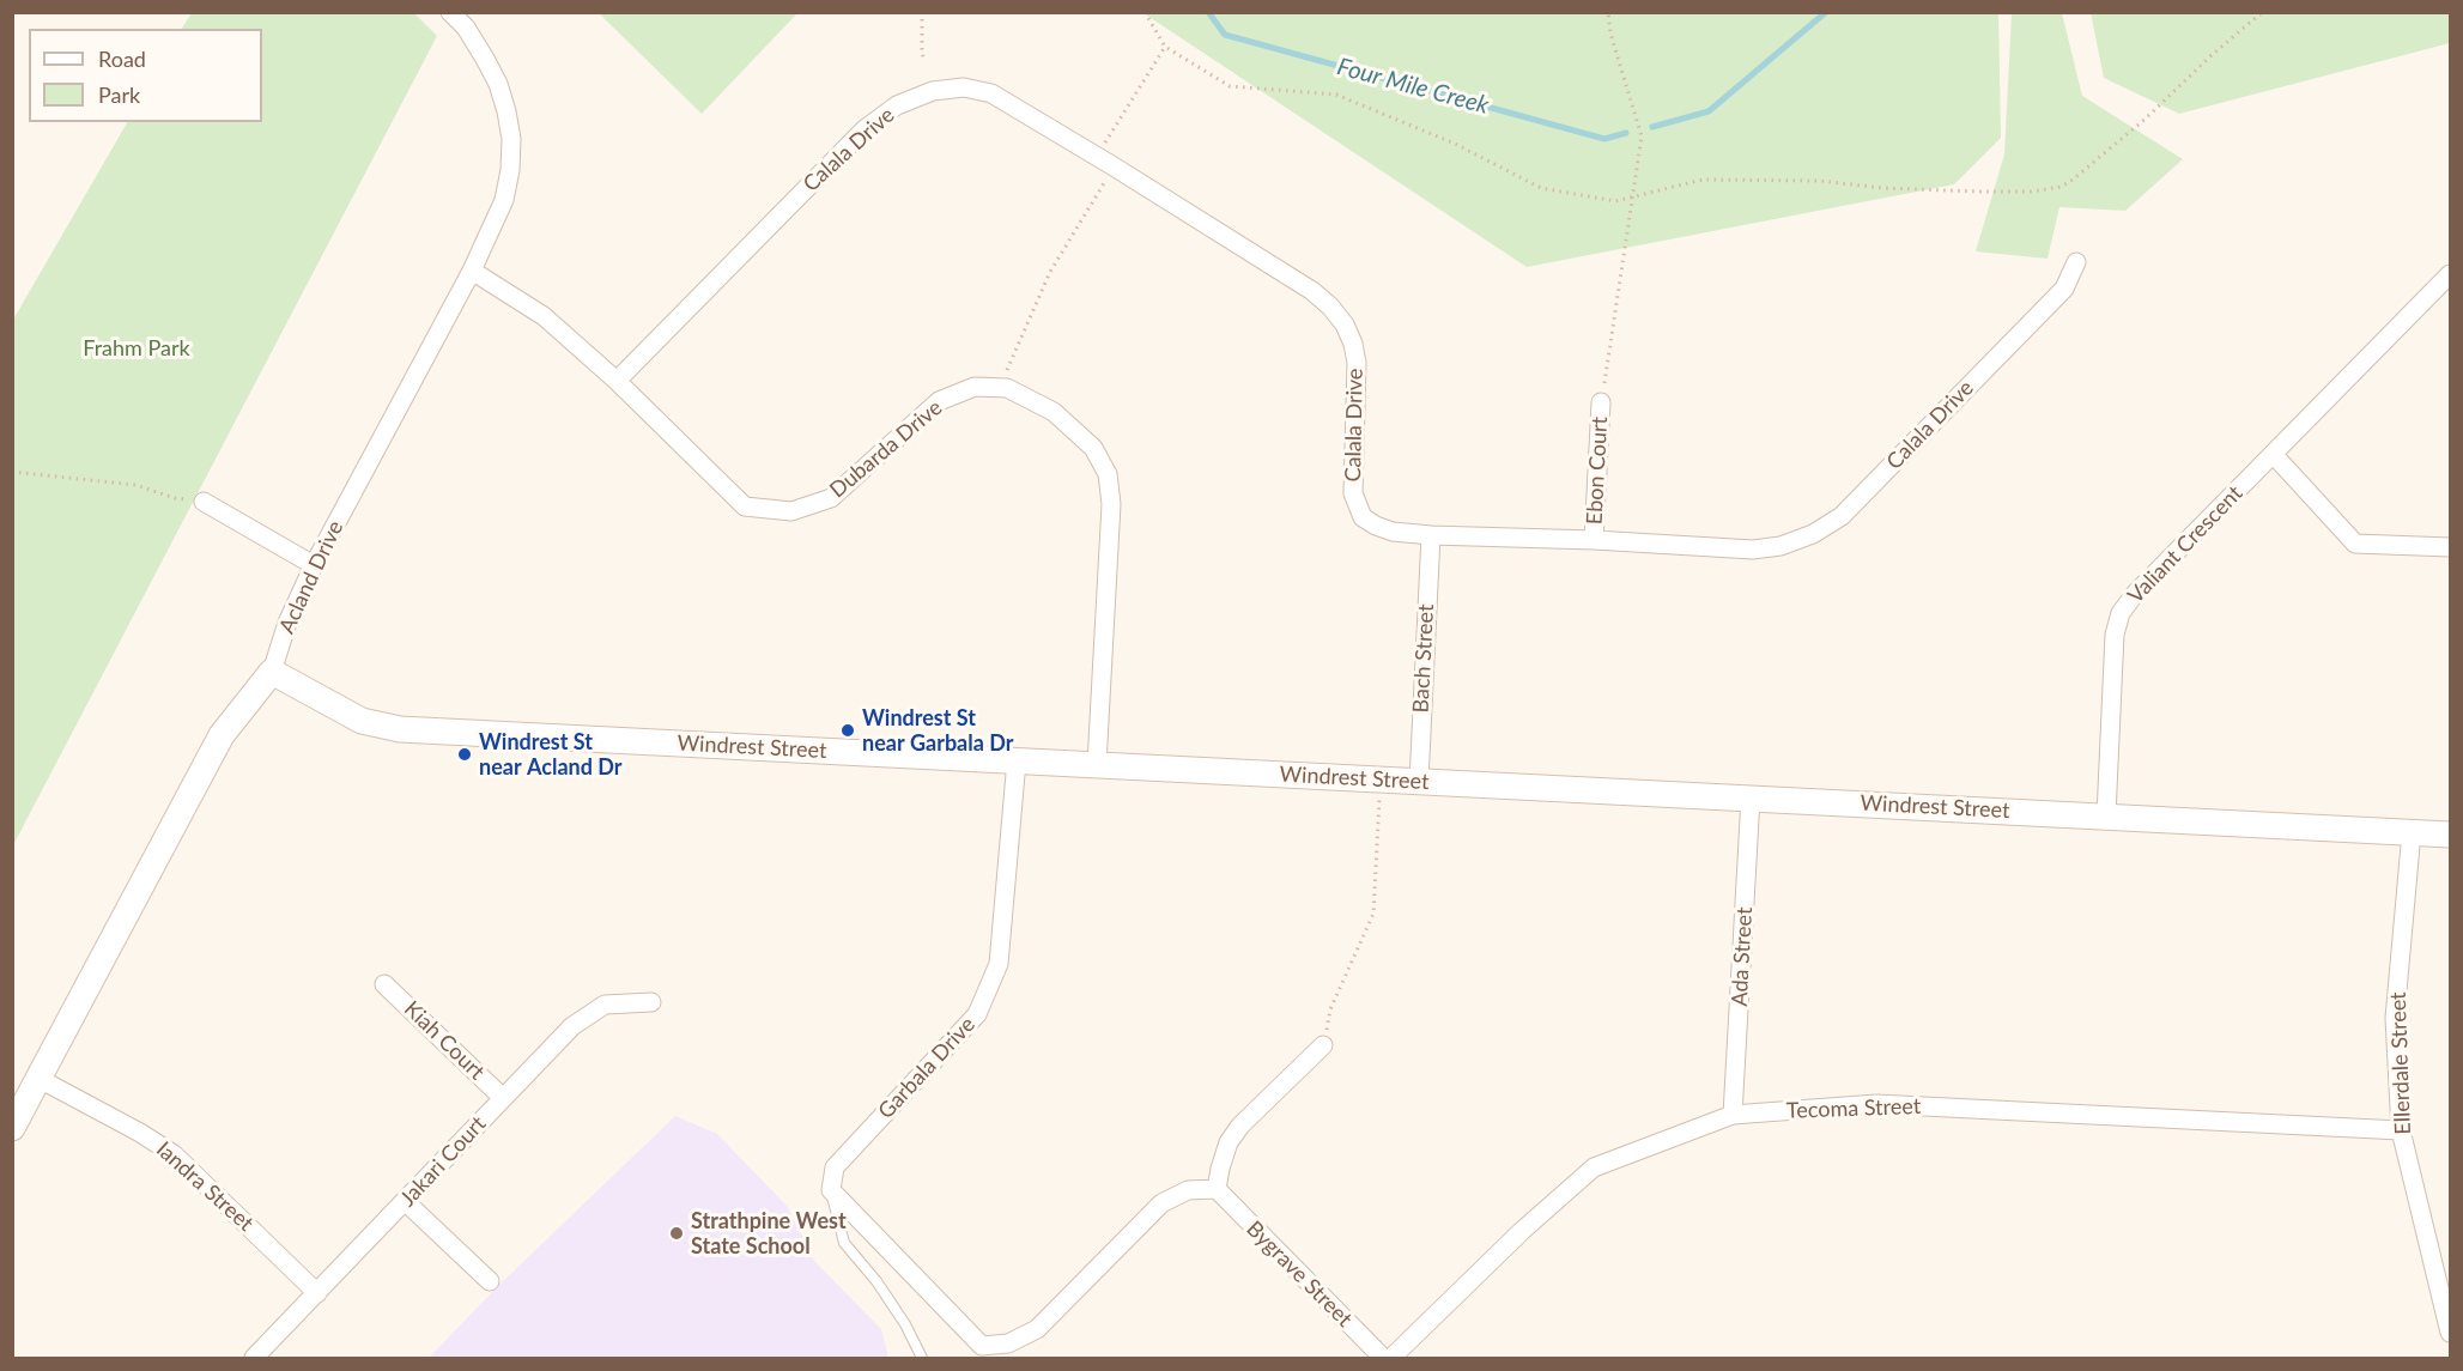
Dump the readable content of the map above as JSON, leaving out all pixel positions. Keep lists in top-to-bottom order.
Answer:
{
  "streets": {
    "street": [
      "Calala Drive",
      "Dubarda Drive",
      "Ebon Court",
      "Valiant Crescent",
      "Acland Drive",
      "Bach Street",
      "Windrest Street",
      "Ada Street",
      "Kiah Court",
      "Ellerdale Street",
      "Garbala Drive",
      "Tecoma Street",
      "Jakari Court",
      "Iandra Street",
      "Bygrave Street"
    ]
  },
  "crossings": [
    ["Calala Drive", "Dubarda Drive"],
    ["Calala Drive", "Ebon Court"],
    ["Calala Drive", "Bach Street"],
    ["Dubarda Drive", "Acland Drive"],
    ["Dubarda Drive", "Windrest Street"],
    ["Valiant Crescent", "Windrest Street"],
    ["Acland Drive", "Windrest Street"],
    ["Acland Drive", "Iandra Street"],
    ["Bach Street", "Windrest Street"],
    ["Windrest Street", "Ada Street"],
    ["Windrest Street", "Ellerdale Street"],
    ["Windrest Street", "Garbala Drive"],
    ["Ada Street", "Tecoma Street"],
    ["Kiah Court", "Jakari Court"],
    ["Ellerdale Street", "Tecoma Street"],
    ["Jakari Court", "Iandra Street"]
  ],
  "water": ["Four Mile Creek"],
  "parks": ["Frahm Park"],
  "places": ["Windrest St near Garbala Dr", "Windrest St near Acland Dr", "Strathpine West State School"],
  "legend": ["Road", "Park"]
}
